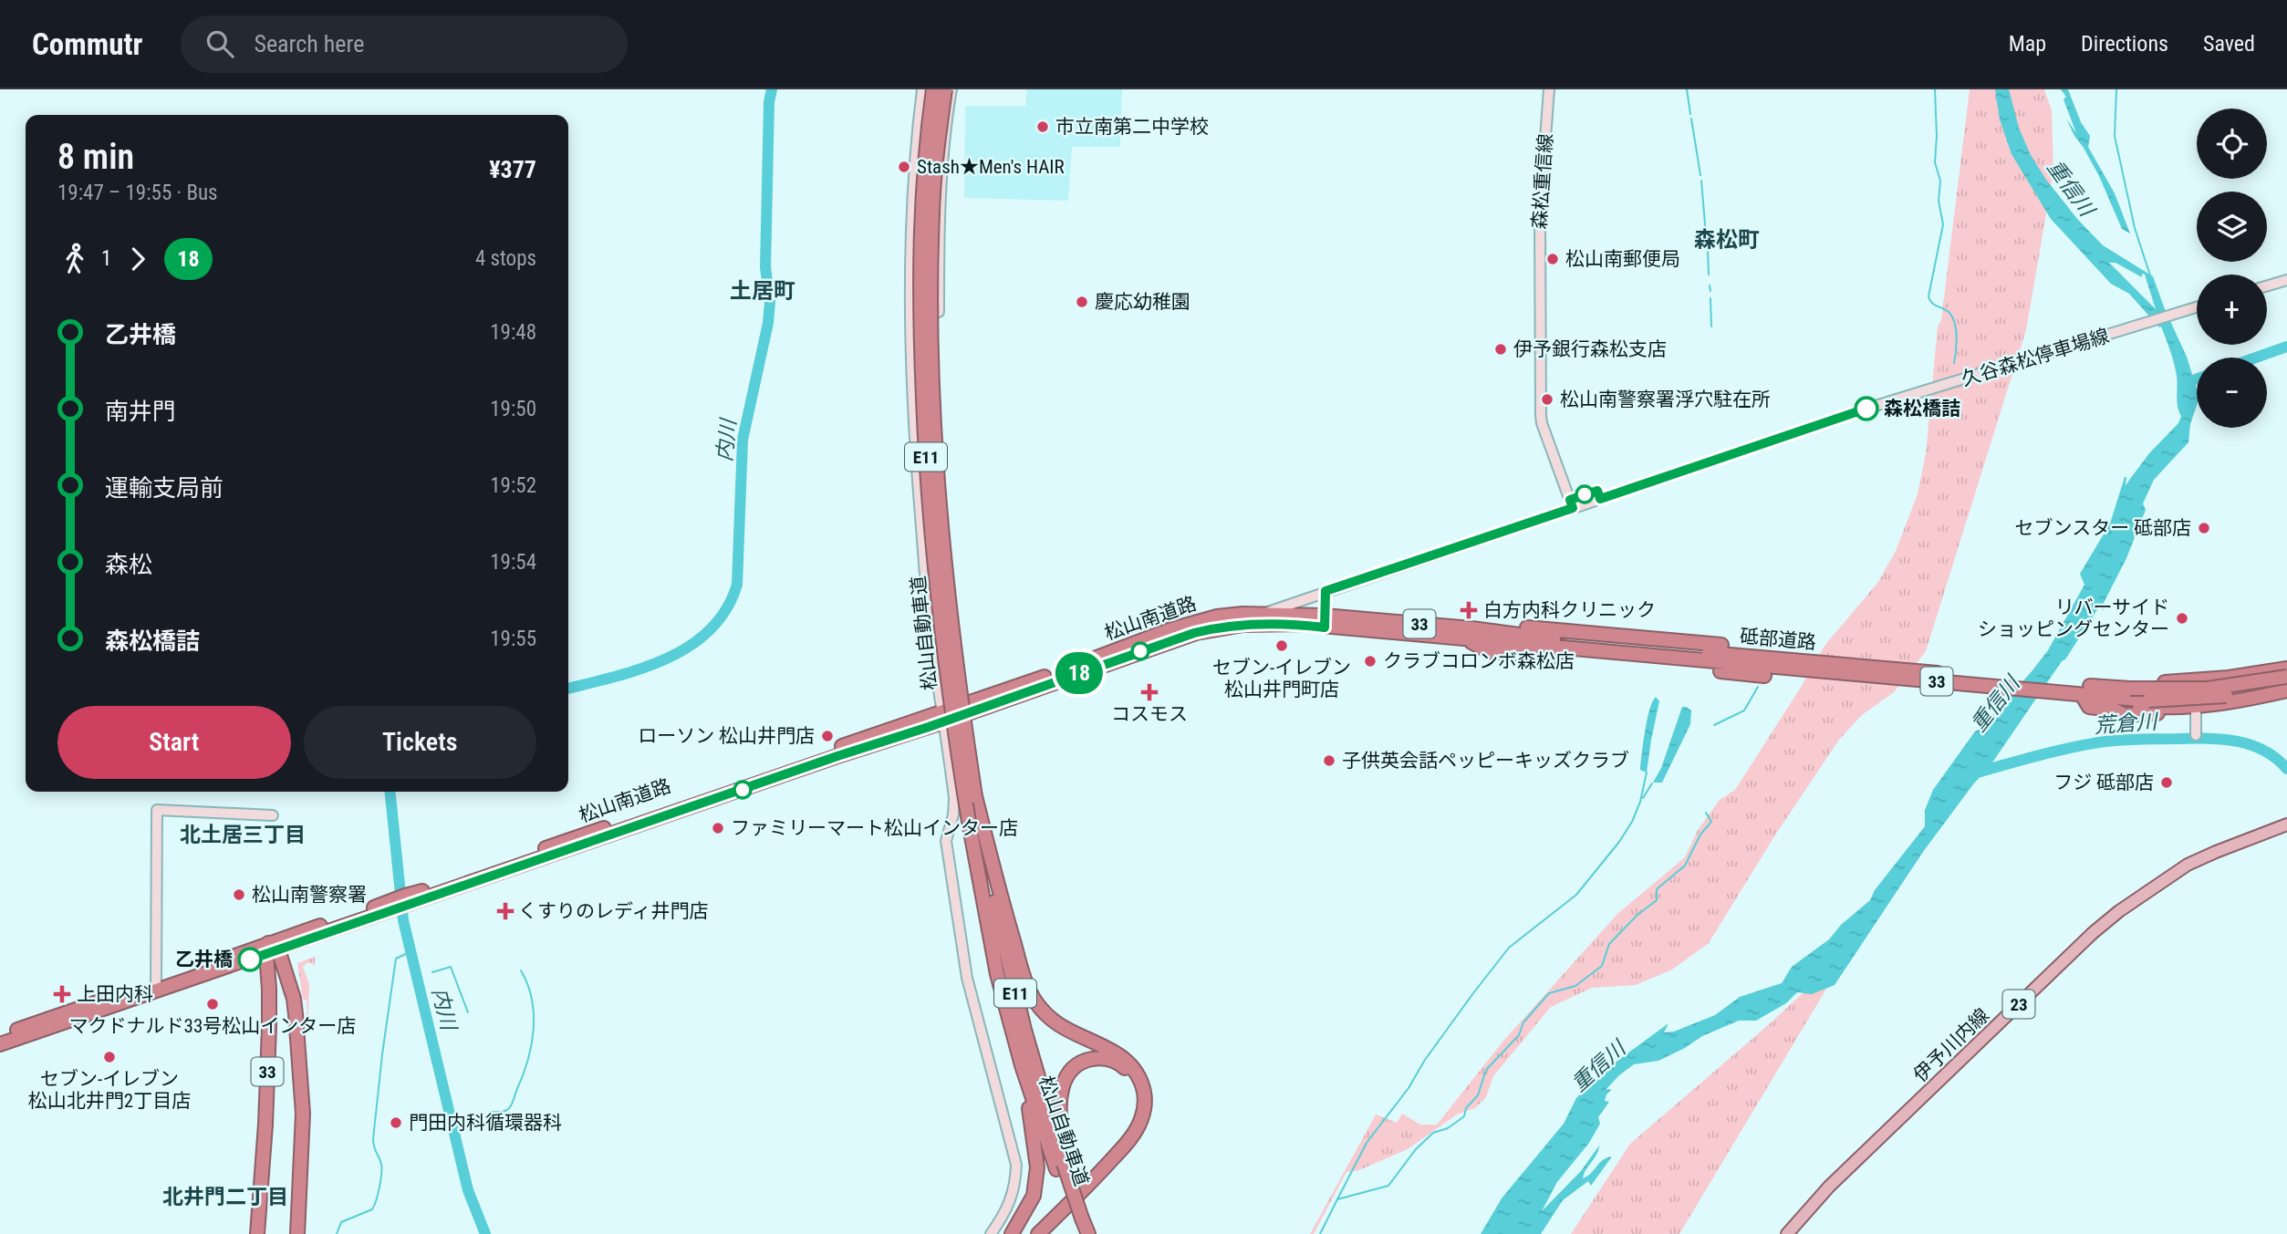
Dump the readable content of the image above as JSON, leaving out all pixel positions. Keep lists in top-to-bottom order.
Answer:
{
  "streets": {
    "highway": [
      "E11",
      "松山南道路",
      "33",
      "松山自動車道",
      "砥部道路"
    ],
    "main road": ["23", "伊予川内線"],
    "street": ["森松重信線", "久谷森松停車場線"]
  },
  "crossings": [
    ["森松重信線", "久谷森松停車場線"],
    ["松山南道路", "33"],
    ["松山南道路", "砥部道路"],
    ["33", "砥部道路"]
  ],
  "districts": [
    "森松町",
    "土居町",
    "北土居三丁目",
    "北井門二丁目"
  ],
  "water": ["重信川", "内川", "荒倉川"],
  "places": {
    "other": [
      "市立南第二中学校",
      "Stash★Men's HAIR",
      "松山南郵便局",
      "慶応幼稚園",
      "伊予銀行森松支店",
      "松山南警察署浮穴駐在所",
      "森松橋詰",
      "セブンスター 砥部店",
      "リバーサイド ショッピングセンター",
      "セブン-イレブン 松山井門町店",
      "クラブコロンボ森松店",
      "ローソン 松山井門店",
      "子供英会話ペッピーキッズクラブ",
      "フジ 砥部店",
      "ファミリーマート松山インター店",
      "松山南警察署",
      "乙井橋",
      "マクドナルド33号松山インター店",
      "セブン-イレブン 松山北井門2丁目店",
      "門田内科循環器科"
    ],
    "health": [
      "白方内科クリニック",
      "コスモス",
      "くすりのレディ井門店",
      "上田内科"
    ]
  },
  "lines": ["bus line 18"],
  "page": {
    "header": "Commutr",
    "search": "Search here",
    "nav": ["Map", "Directions", "Saved"],
    "on_map": "18",
    "map_buttons": ["+", "−"],
    "heading": ["8 min", "19:47 – 19:55 · Bus", "¥377"],
    "legs": ["1", "18", "4 stops"],
    "list": [
      {
        "name": "乙井橋",
        "value": "19:48"
      },
      {
        "name": "南井門",
        "value": "19:50"
      },
      {
        "name": "運輸支局前",
        "value": "19:52"
      },
      {
        "name": "森松",
        "value": "19:54"
      },
      {
        "name": "森松橋詰",
        "value": "19:55"
      }
    ],
    "buttons": ["Start", "Tickets"]
  }
}
